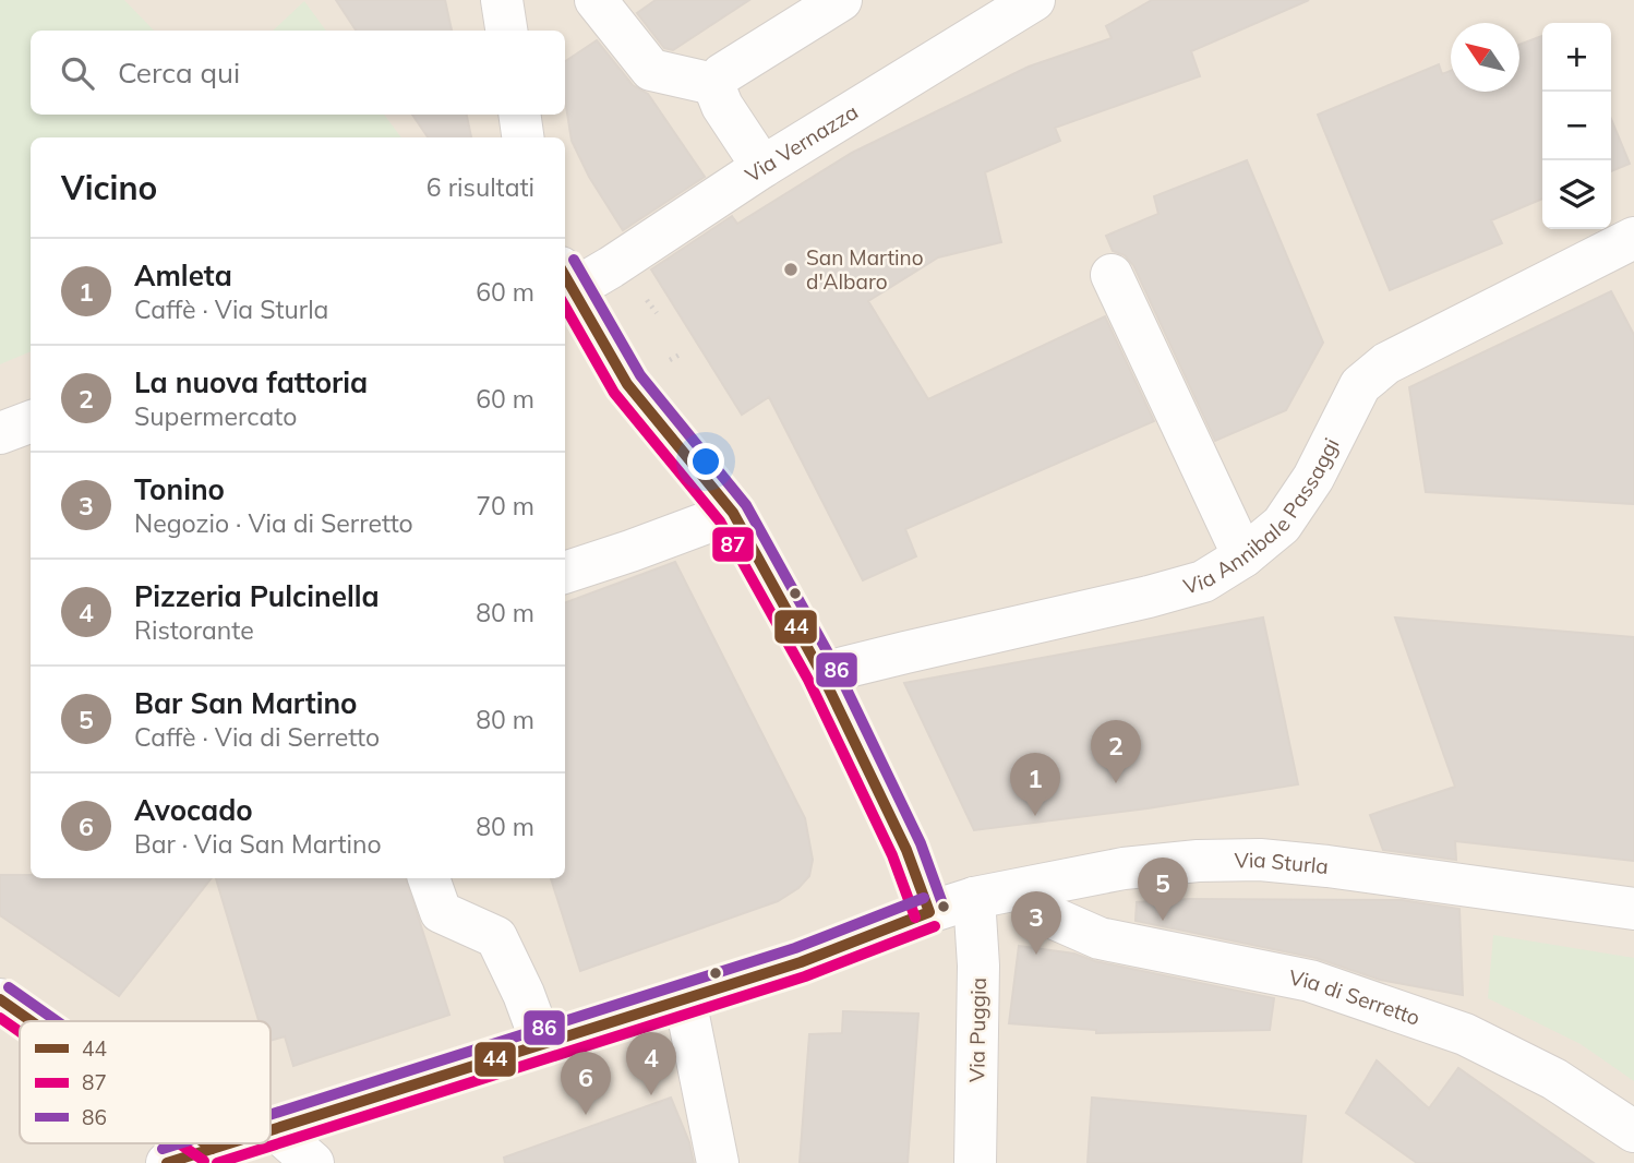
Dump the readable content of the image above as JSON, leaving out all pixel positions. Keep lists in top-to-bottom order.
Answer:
{
  "streets": {
    "street": [
      "Via Vernazza",
      "Via Annibale Passaggi",
      "Via Sturla",
      "Via di Serretto",
      "Via Puggia"
    ]
  },
  "crossings": [
    ["Via Sturla", "Via Puggia"]
  ],
  "places": ["San Martino d'Albaro"],
  "lines": ["transit line 86", "transit line 44", "transit line 87"],
  "legend": ["44", "87", "86"],
  "north": "top left",
  "page": {
    "map_buttons": ["+", "−"],
    "search": "Cerca qui",
    "heading": ["Vicino", "6 risultati"],
    "list": [
      {
        "mark": "1",
        "name": "Amleta",
        "note": "Caffè · Via Sturla",
        "value": "60 m"
      },
      {
        "mark": "2",
        "name": "La nuova fattoria",
        "note": "Supermercato",
        "value": "60 m"
      },
      {
        "mark": "3",
        "name": "Tonino",
        "note": "Negozio · Via di Serretto",
        "value": "70 m"
      },
      {
        "mark": "4",
        "name": "Pizzeria Pulcinella",
        "note": "Ristorante",
        "value": "80 m"
      },
      {
        "mark": "5",
        "name": "Bar San Martino",
        "note": "Caffè · Via di Serretto",
        "value": "80 m"
      },
      {
        "mark": "6",
        "name": "Avocado",
        "note": "Bar · Via San Martino",
        "value": "80 m"
      }
    ],
    "pins": [
      "2",
      "1",
      "5",
      "3",
      "4",
      "6"
    ]
  }
}
